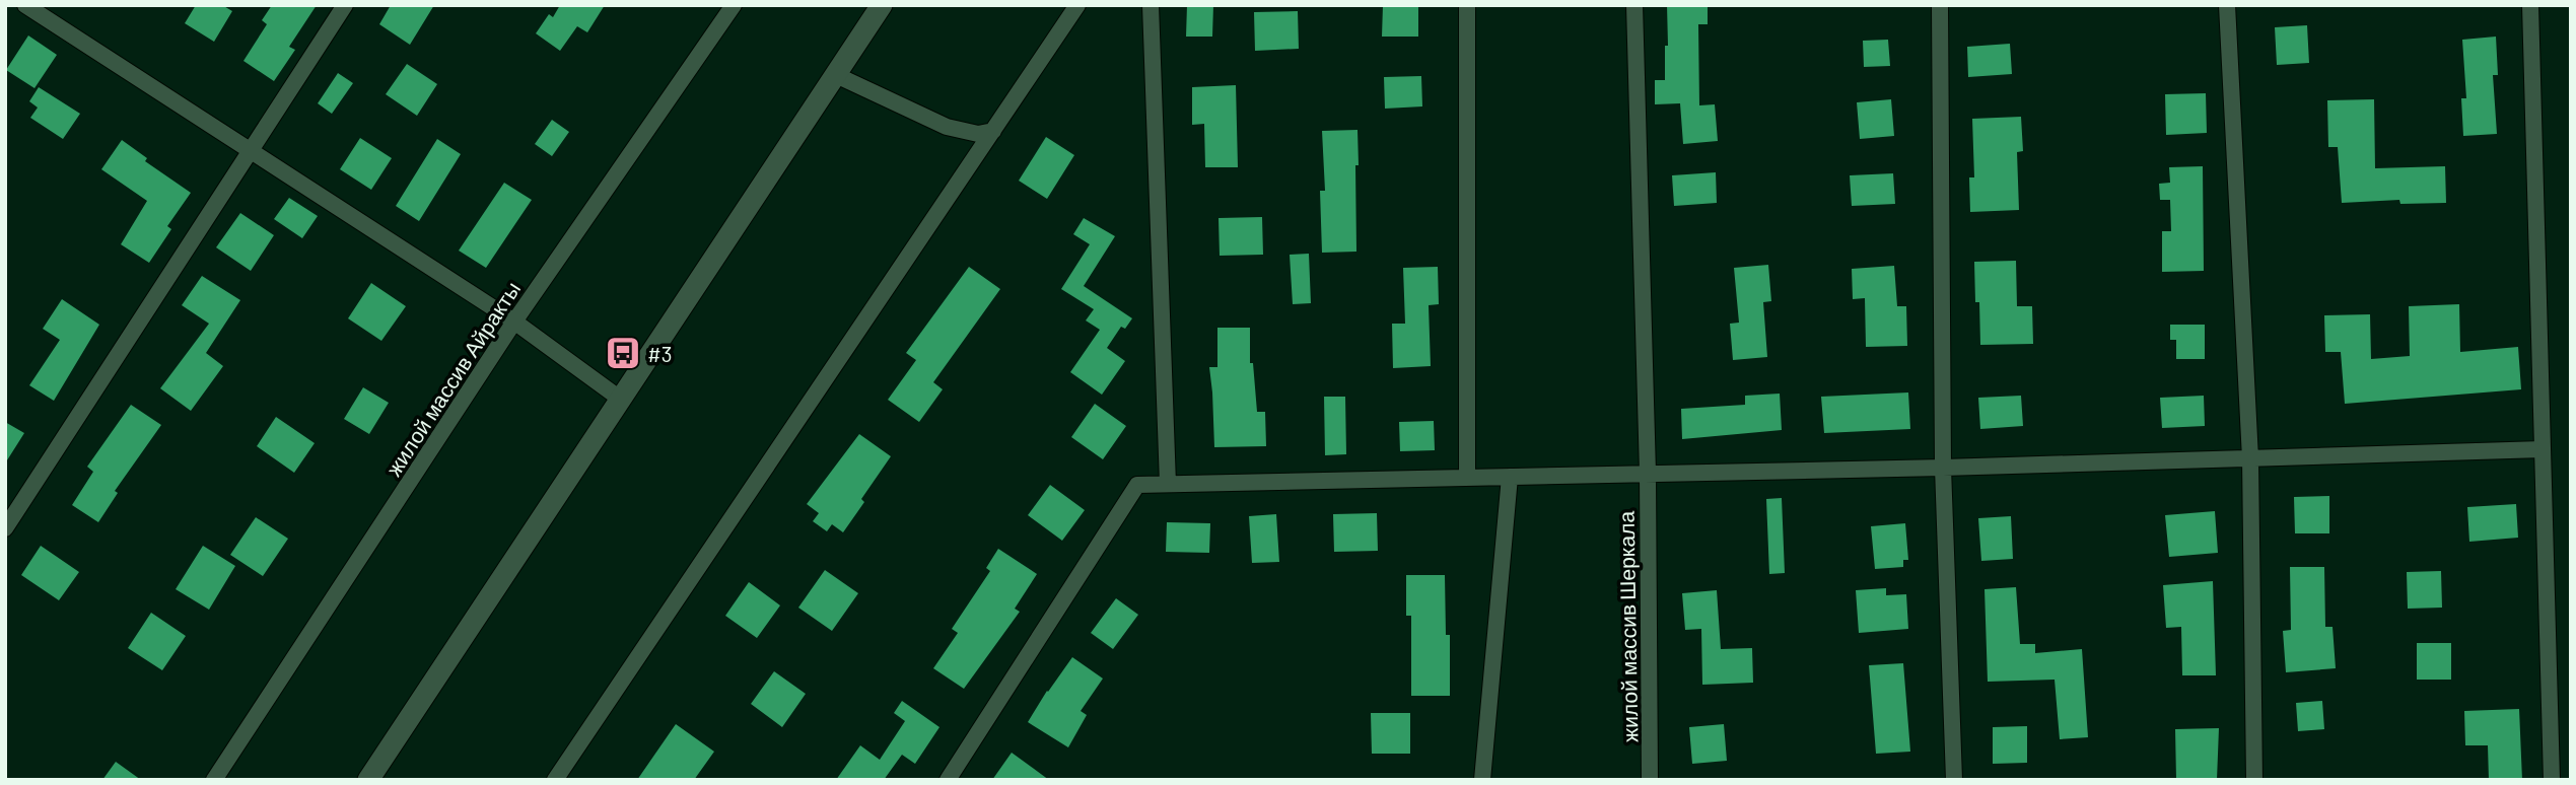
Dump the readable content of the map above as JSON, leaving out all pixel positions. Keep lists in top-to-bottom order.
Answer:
{
  "streets": {
    "street": ["жилой массив Айракты", "жилой массив Шеркала"]
  },
  "places": {
    "bus stop": ["#3"]
  }
}
